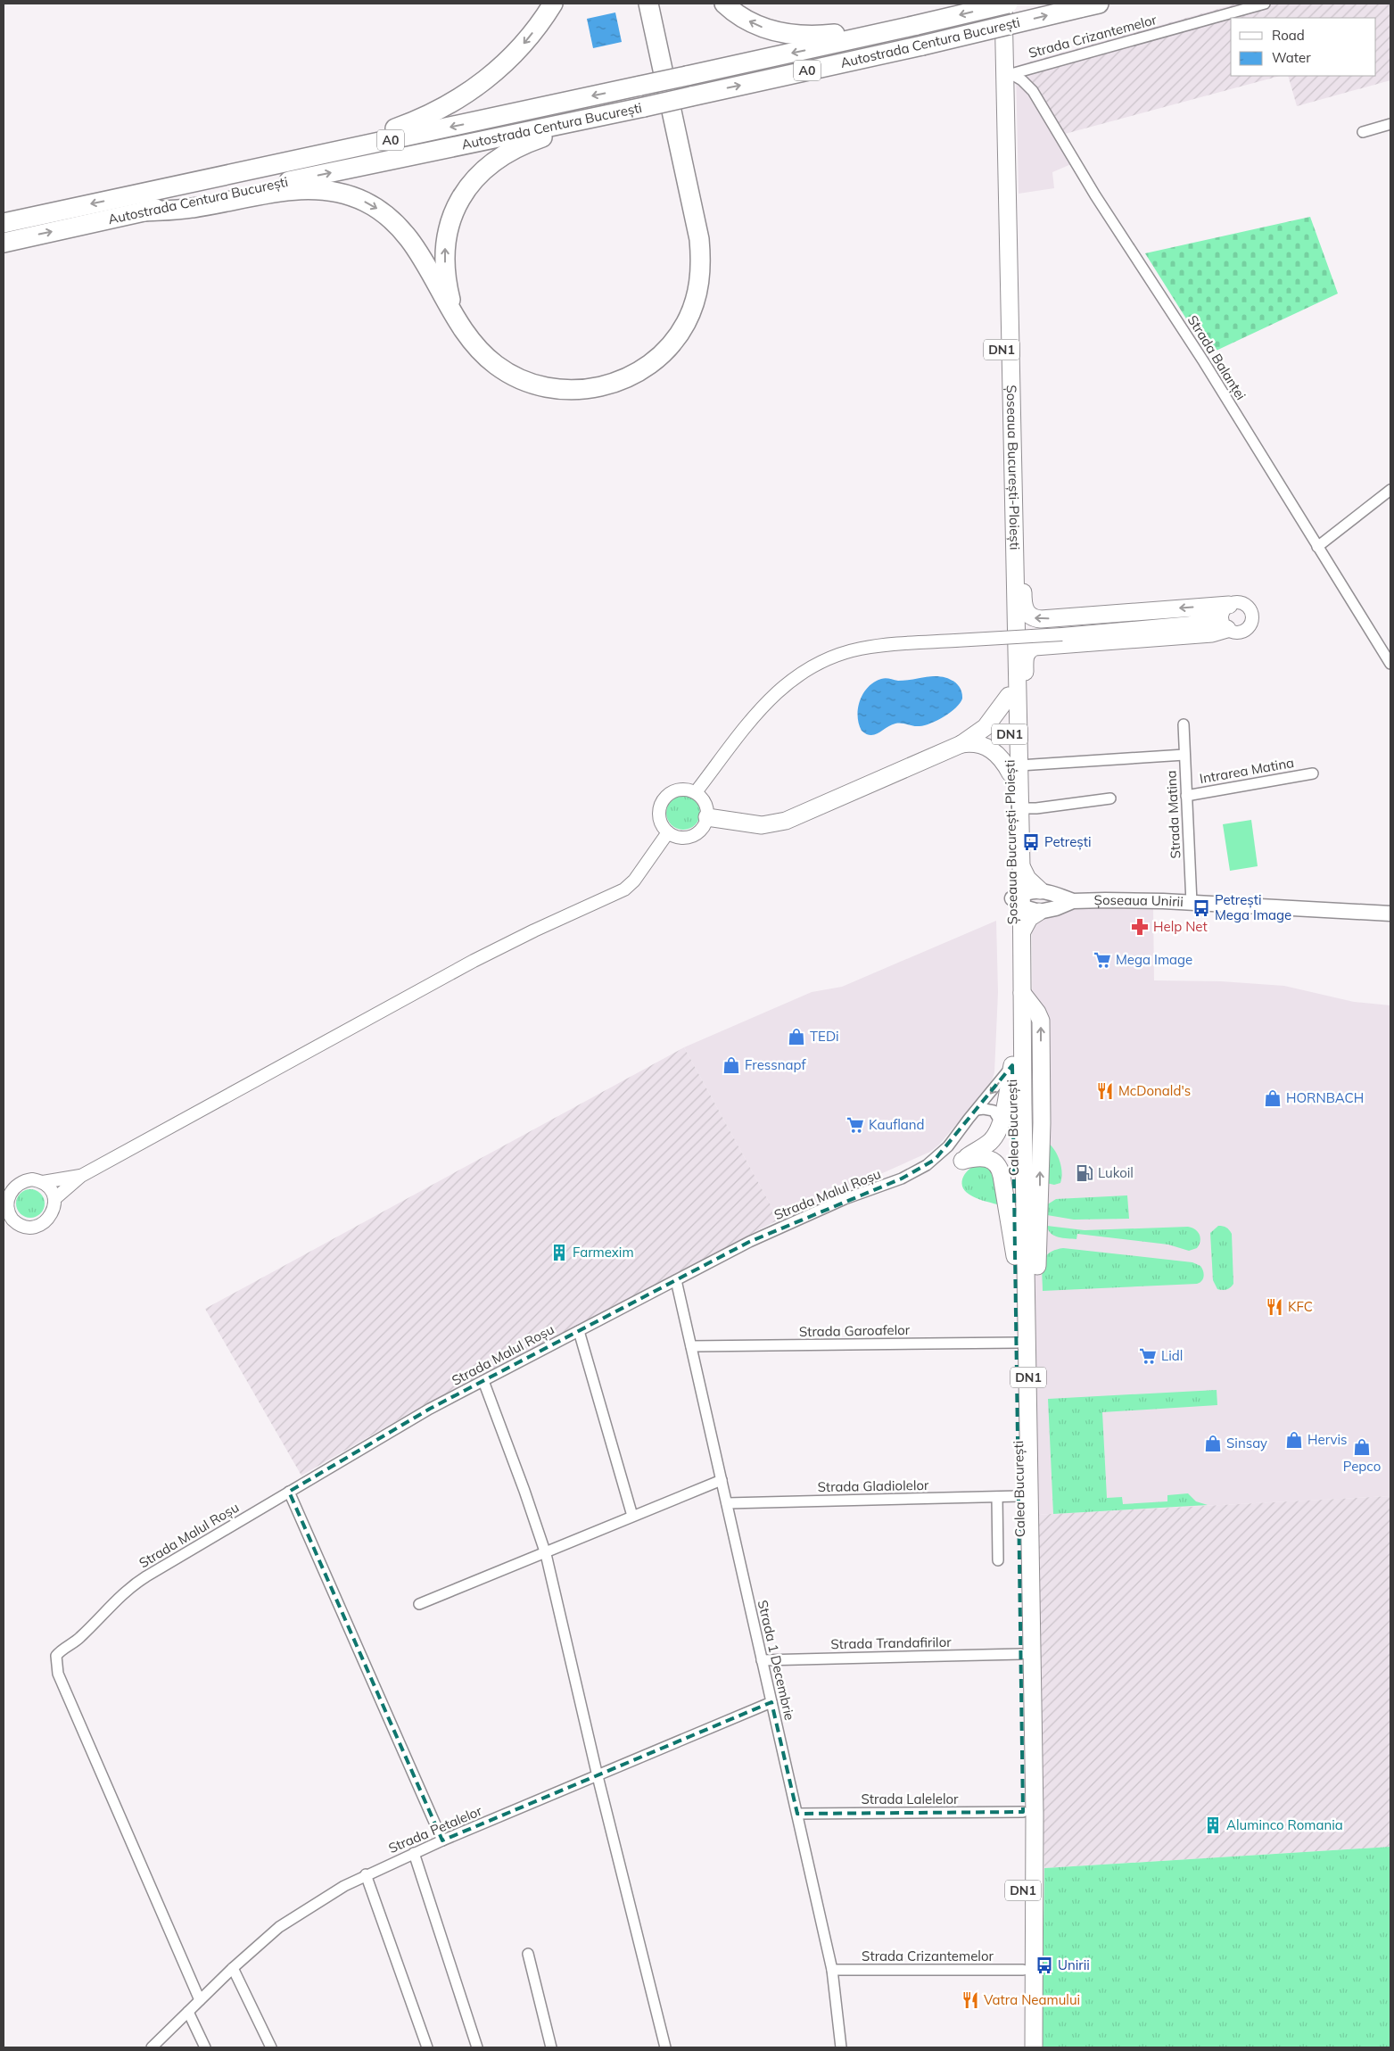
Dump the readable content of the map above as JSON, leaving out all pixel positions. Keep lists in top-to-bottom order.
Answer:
{
  "streets": {
    "highway": [
      "Autostrada Centura București",
      "A0",
      "DN1",
      "Șoseaua București-Ploiești",
      "Calea București"
    ],
    "main road": ["Șoseaua Unirii"],
    "street": [
      "Strada Crizantemelor",
      "Strada Balanței",
      "Intrarea Matina",
      "Strada Matina",
      "Strada Malul Roșu",
      "Strada Garoafelor",
      "Strada Gladiolelor",
      "Strada Trandafirilor",
      "Strada 1 Decembrie",
      "Strada Lalelelor",
      "Strada Petalelor"
    ]
  },
  "crossings": [
    ["Strada Crizantemelor", "Strada Balanței"],
    ["Strada Crizantemelor", "Șoseaua București-Ploiești"],
    ["Strada Crizantemelor", "Calea București"],
    ["Strada Crizantemelor", "Strada 1 Decembrie"],
    ["DN1", "Șoseaua București-Ploiești"],
    ["DN1", "Calea București"],
    ["DN1", "Strada Gladiolelor"],
    ["Strada Balanței", "Șoseaua București-Ploiești"],
    ["Șoseaua București-Ploiești", "Calea București"],
    ["Intrarea Matina", "Strada Matina"],
    ["Strada Matina", "Șoseaua Unirii"],
    ["Calea București", "Strada Malul Roșu"],
    ["Calea București", "Strada Garoafelor"],
    ["Calea București", "Strada Gladiolelor"],
    ["Calea București", "Strada Trandafirilor"],
    ["Calea București", "Strada Lalelelor"],
    ["Strada Malul Roșu", "Strada 1 Decembrie"],
    ["Strada Malul Roșu", "Strada Petalelor"],
    ["Strada Garoafelor", "Strada 1 Decembrie"],
    ["Strada Gladiolelor", "Strada 1 Decembrie"],
    ["Strada Trandafirilor", "Strada 1 Decembrie"],
    ["Strada 1 Decembrie", "Strada Lalelelor"],
    ["Strada 1 Decembrie", "Strada Petalelor"]
  ],
  "places": {
    "bus stop": ["Petrești", "Petrești Mega Image", "Unirii"],
    "pharmacy": ["Help Net"],
    "supermarket": ["Mega Image", "Kaufland", "Lidl"],
    "shop": [
      "TEDi",
      "Fressnapf",
      "HORNBACH",
      "Hervis",
      "Sinsay",
      "Pepco"
    ],
    "restaurant": ["McDonald's", "KFC", "Vatra Neamului"],
    "fuel station": ["Lukoil"],
    "building": ["Farmexim", "Aluminco Romania"]
  },
  "legend": ["Road", "Water"]
}
